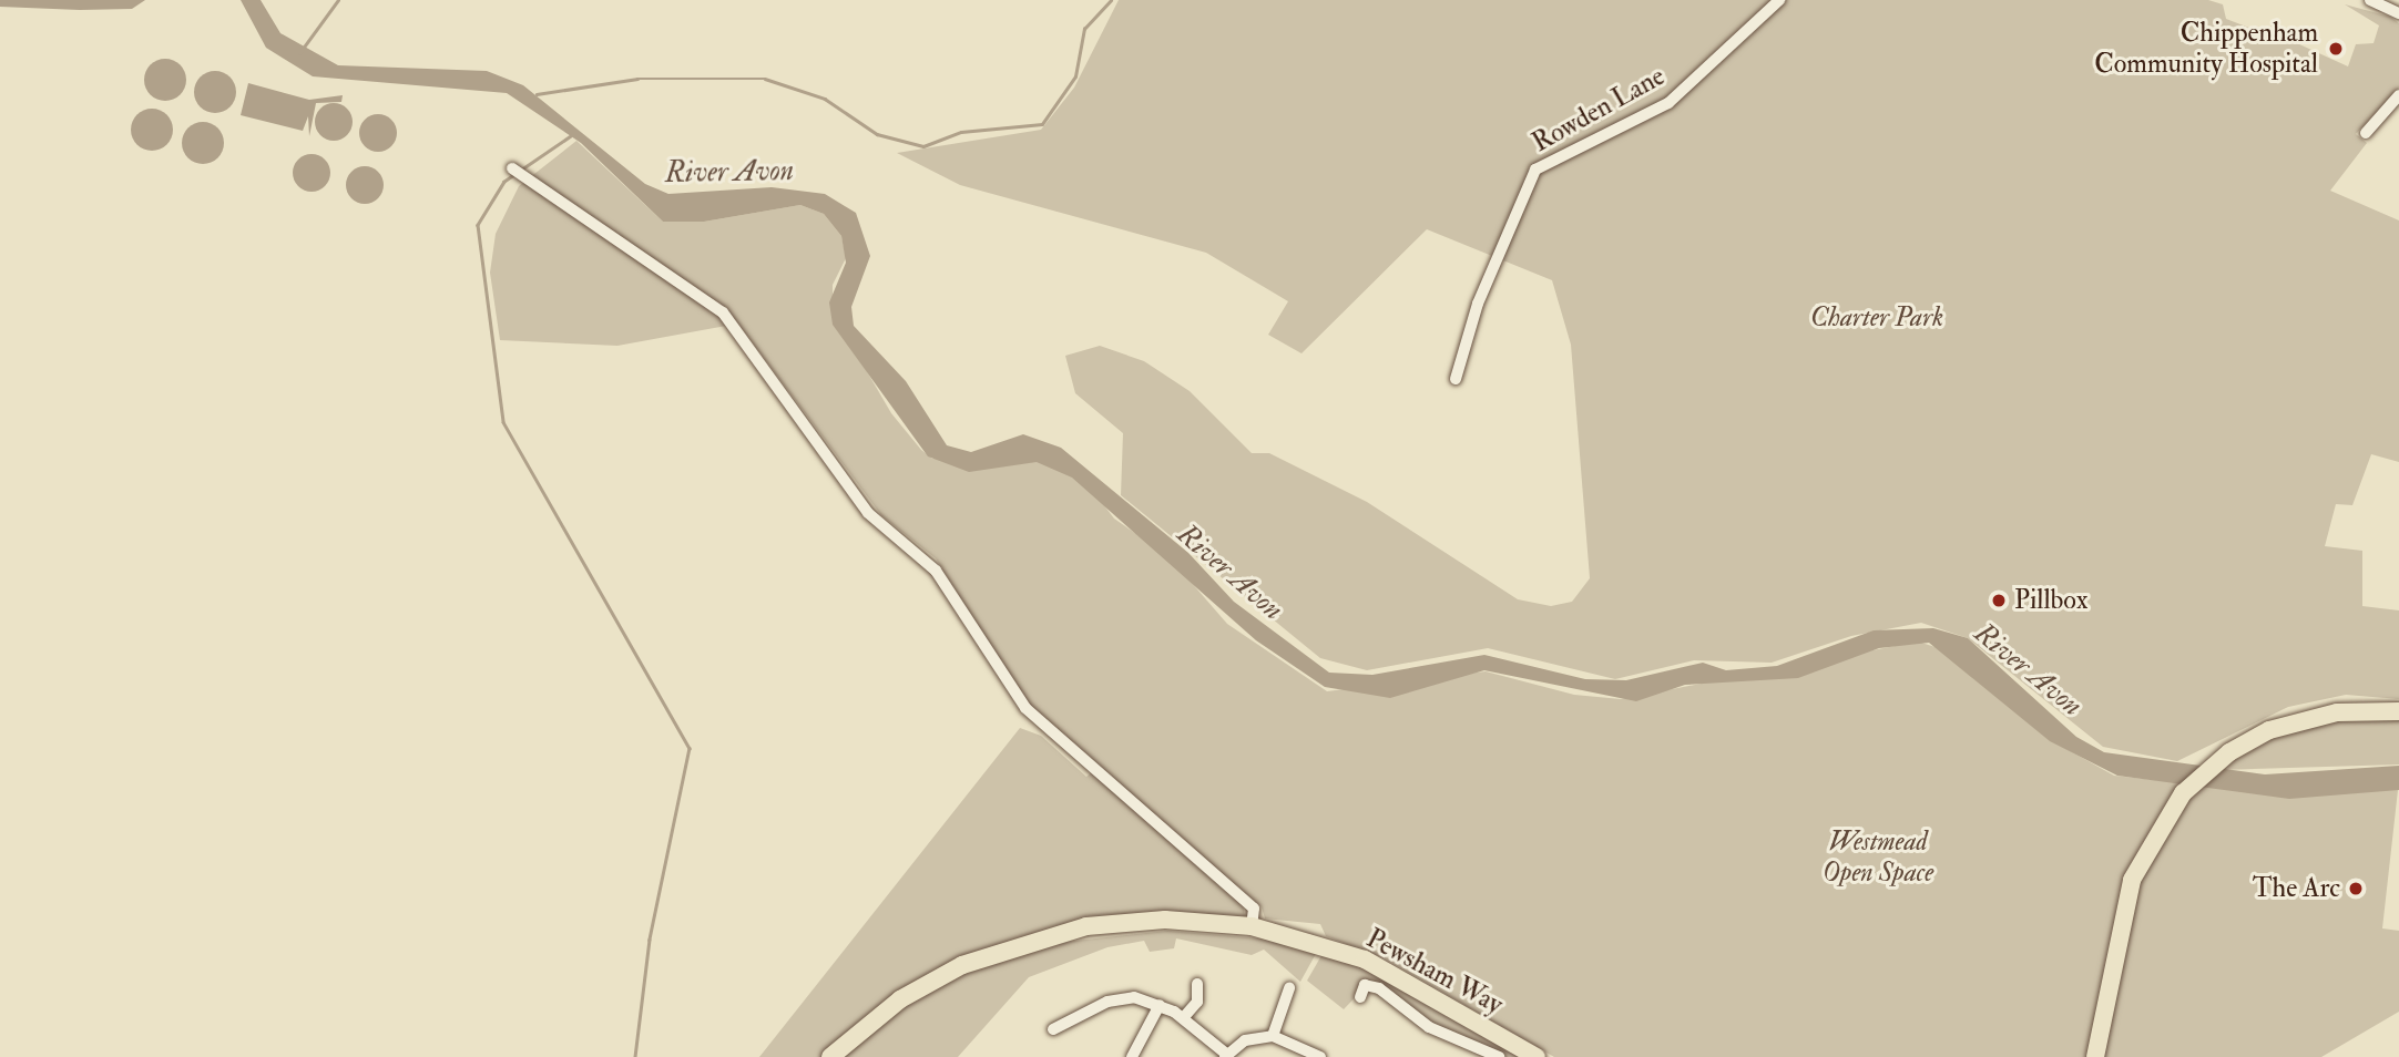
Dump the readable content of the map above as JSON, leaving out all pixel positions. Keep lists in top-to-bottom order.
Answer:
{
  "streets": {
    "main road": ["Pewsham Way"],
    "street": ["Rowden Lane"]
  },
  "water": ["River Avon"],
  "parks": ["Charter Park", "Westmead Open Space"],
  "places": ["Chippenham Community Hospital", "Pillbox", "The Arc"]
}
